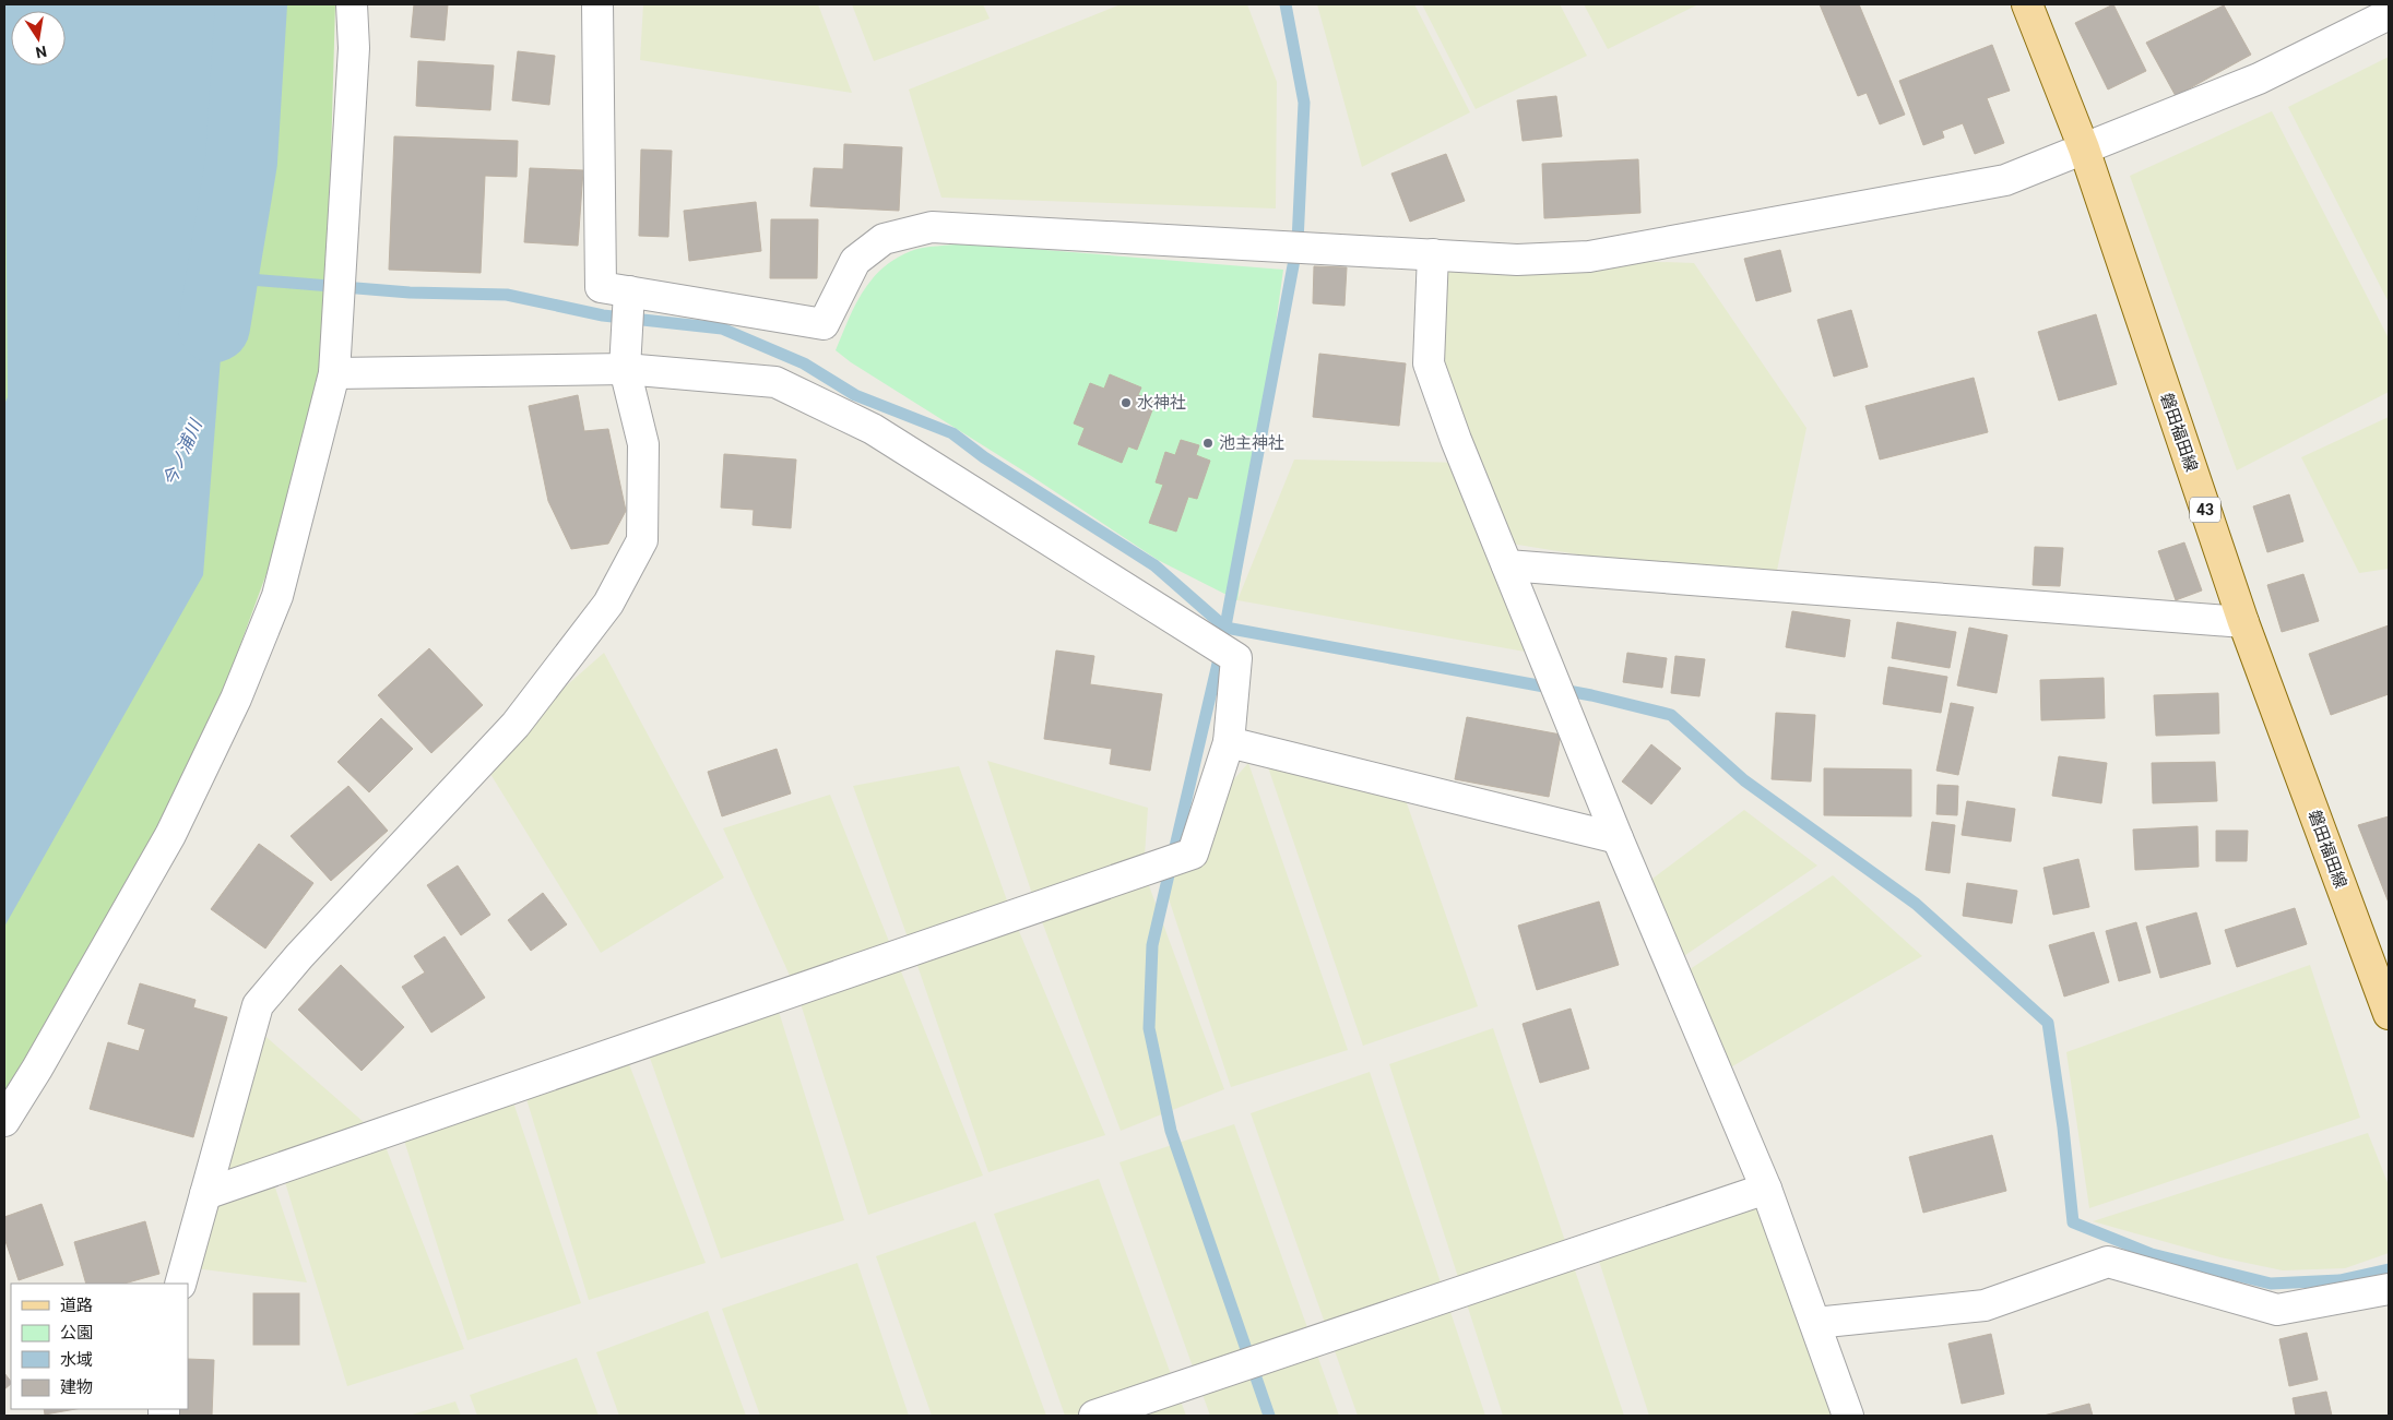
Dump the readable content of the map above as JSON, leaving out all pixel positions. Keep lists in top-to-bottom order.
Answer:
{
  "streets": {
    "main road": ["磐田福田線", "43"]
  },
  "water": ["今ノ浦川"],
  "places": ["水神社", "池主神社"],
  "legend": [
    "道路",
    "公園",
    "水域",
    "建物"
  ],
  "north": "bottom"
}
